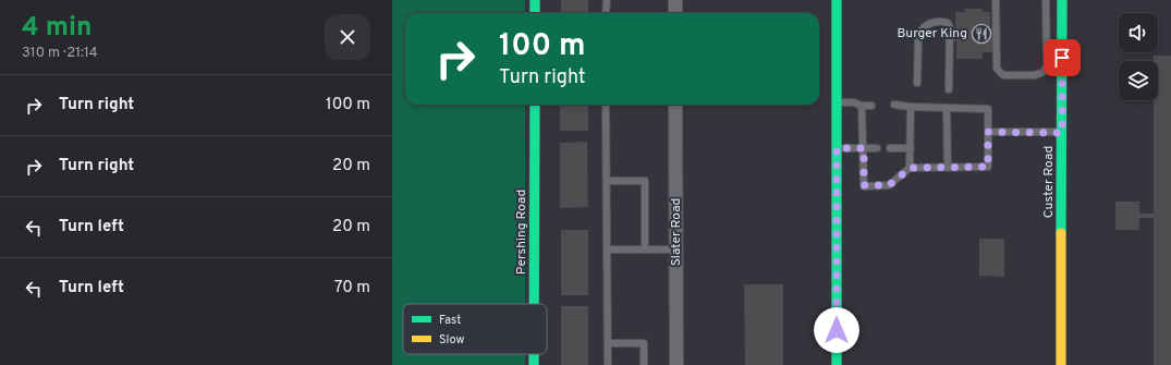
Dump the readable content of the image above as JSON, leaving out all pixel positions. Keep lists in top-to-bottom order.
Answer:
{
  "streets": {
    "street": ["Custer Road", "Pershing Road", "Slater Road"]
  },
  "places": {
    "restaurant": ["Burger King"]
  },
  "legend": ["Fast", "Slow"],
  "page": {
    "heading": ["4 min", "310 m · 21:14"],
    "turn": ["100 m", "Turn right"],
    "list": [
      {
        "name": "Turn right",
        "value": "100 m"
      },
      {
        "name": "Turn right",
        "value": "20 m"
      },
      {
        "name": "Turn left",
        "value": "20 m"
      },
      {
        "name": "Turn left",
        "value": "70 m"
      }
    ]
  }
}
